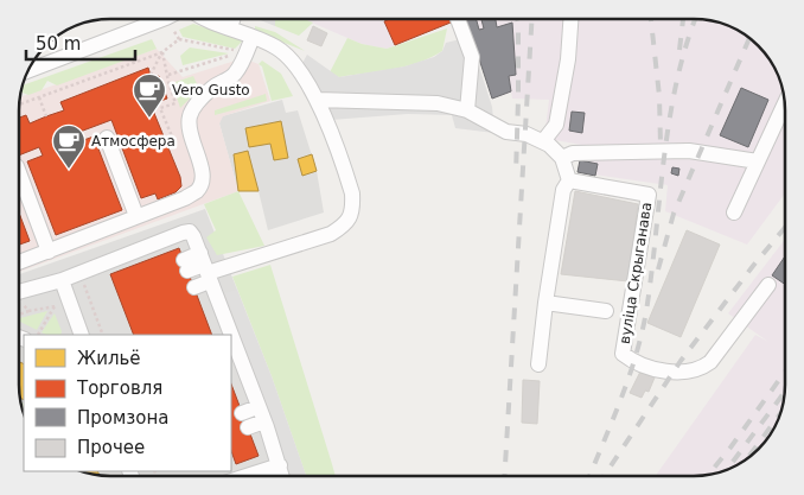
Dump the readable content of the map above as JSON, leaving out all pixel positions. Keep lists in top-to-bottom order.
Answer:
{
  "streets": {
    "street": ["вуліца Скрыганава"]
  },
  "places": {
    "cafe": ["Vero Gusto", "Атмосфера"]
  },
  "legend": [
    "Жильё",
    "Торговля",
    "Промзона",
    "Прочее"
  ],
  "scale_bar": "50 m"
}
